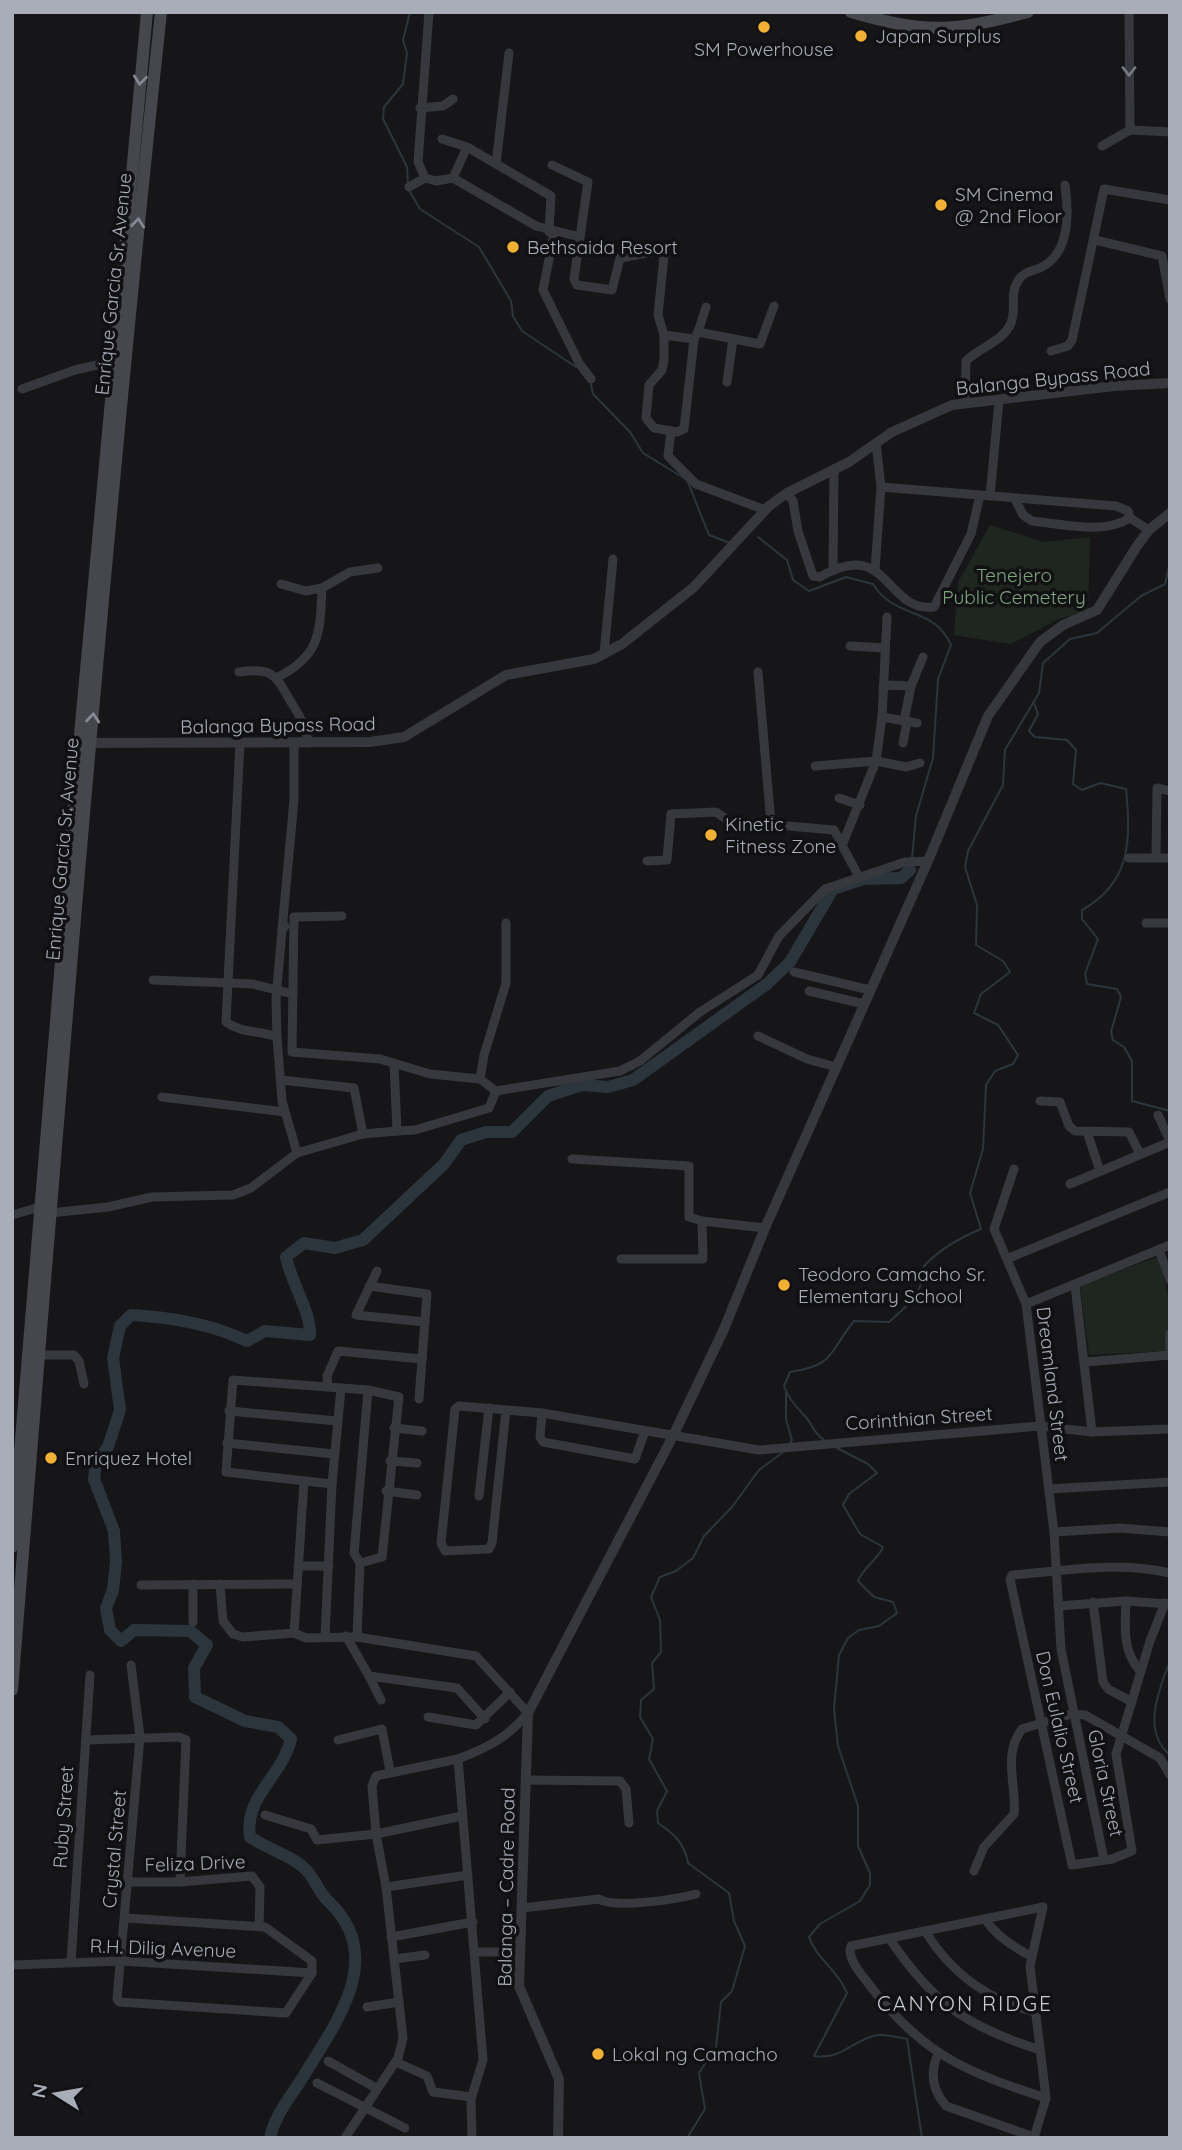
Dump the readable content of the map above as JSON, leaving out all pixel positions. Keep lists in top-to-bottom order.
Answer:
{
  "streets": {
    "main road": ["Enrique Garcia Sr. Avenue"],
    "street": [
      "Balanga Bypass Road",
      "Dreamland Street",
      "Corinthian Street",
      "Don Eulalio Street",
      "Gloria Street",
      "Ruby Street",
      "Crystal Street",
      "Feliza Drive",
      "Balanga – Cadre Road",
      "R.H. Dilig Avenue"
    ]
  },
  "crossings": [
    ["Enrique Garcia Sr. Avenue", "Balanga Bypass Road"],
    ["Dreamland Street", "Corinthian Street"],
    ["Dreamland Street", "Don Eulalio Street"],
    ["Dreamland Street", "Gloria Street"],
    ["Don Eulalio Street", "Gloria Street"],
    ["Ruby Street", "R.H. Dilig Avenue"],
    ["Crystal Street", "Feliza Drive"],
    ["Crystal Street", "R.H. Dilig Avenue"]
  ],
  "districts": ["CANYON RIDGE"],
  "parks": ["Tenejero Public Cemetery"],
  "places": [
    "SM Powerhouse",
    "Japan Surplus",
    "SM Cinema @ 2nd Floor",
    "Bethsaida Resort",
    "Kinetic Fitness Zone",
    "Teodoro Camacho Sr. Elementary School",
    "Enriquez Hotel",
    "Lokal ng Camacho"
  ],
  "north": "left"
}
